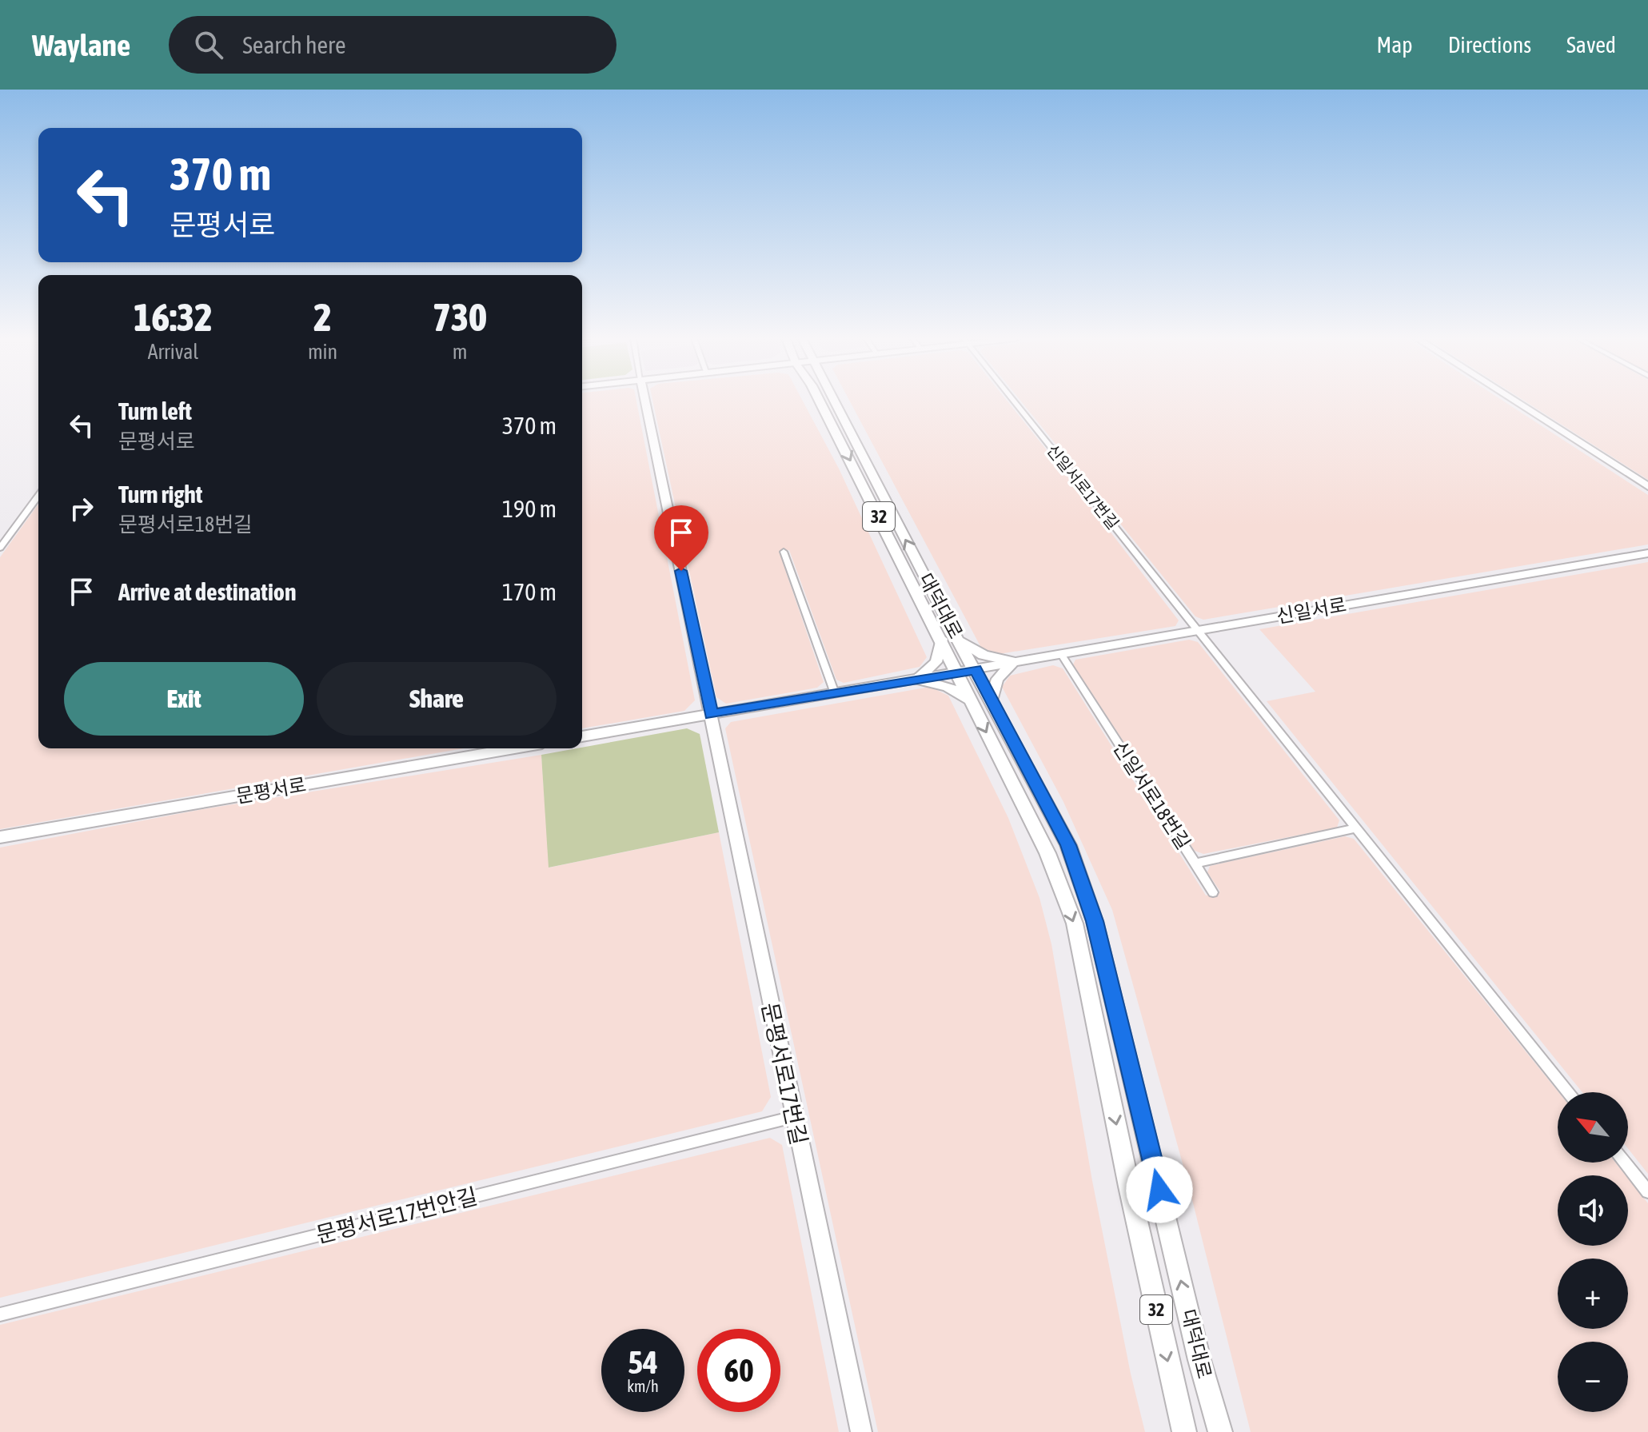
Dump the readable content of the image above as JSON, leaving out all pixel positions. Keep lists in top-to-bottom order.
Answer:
{
  "streets": {
    "main road": [
      "32",
      "대덕대로",
      "신일서로",
      "문평서로",
      "문평서로17번길"
    ],
    "street": ["신일서로17번길", "신일서로18번길", "문평서로17번안길"]
  },
  "crossings": [
    ["신일서로17번길", "신일서로"],
    ["대덕대로", "신일서로"],
    ["신일서로", "신일서로18번길"],
    ["문평서로17번길", "문평서로17번안길"]
  ],
  "north": "top left",
  "page": {
    "header": "Waylane",
    "search": "Search here",
    "nav": ["Map", "Directions", "Saved"],
    "turn": ["370 m", "문평서로"],
    "eta": [
      "16:32",
      "Arrival",
      "2",
      "min",
      "730",
      "m"
    ],
    "list": [
      {
        "name": "Turn left",
        "note": "문평서로",
        "value": "370 m"
      },
      {
        "name": "Turn right",
        "note": "문평서로18번길",
        "value": "190 m"
      },
      {
        "name": "Arrive at destination",
        "value": "170 m"
      }
    ],
    "buttons": ["Exit", "Share"],
    "map_buttons": ["+", "−"],
    "speed": "54 km/h",
    "limit": "60"
  }
}
